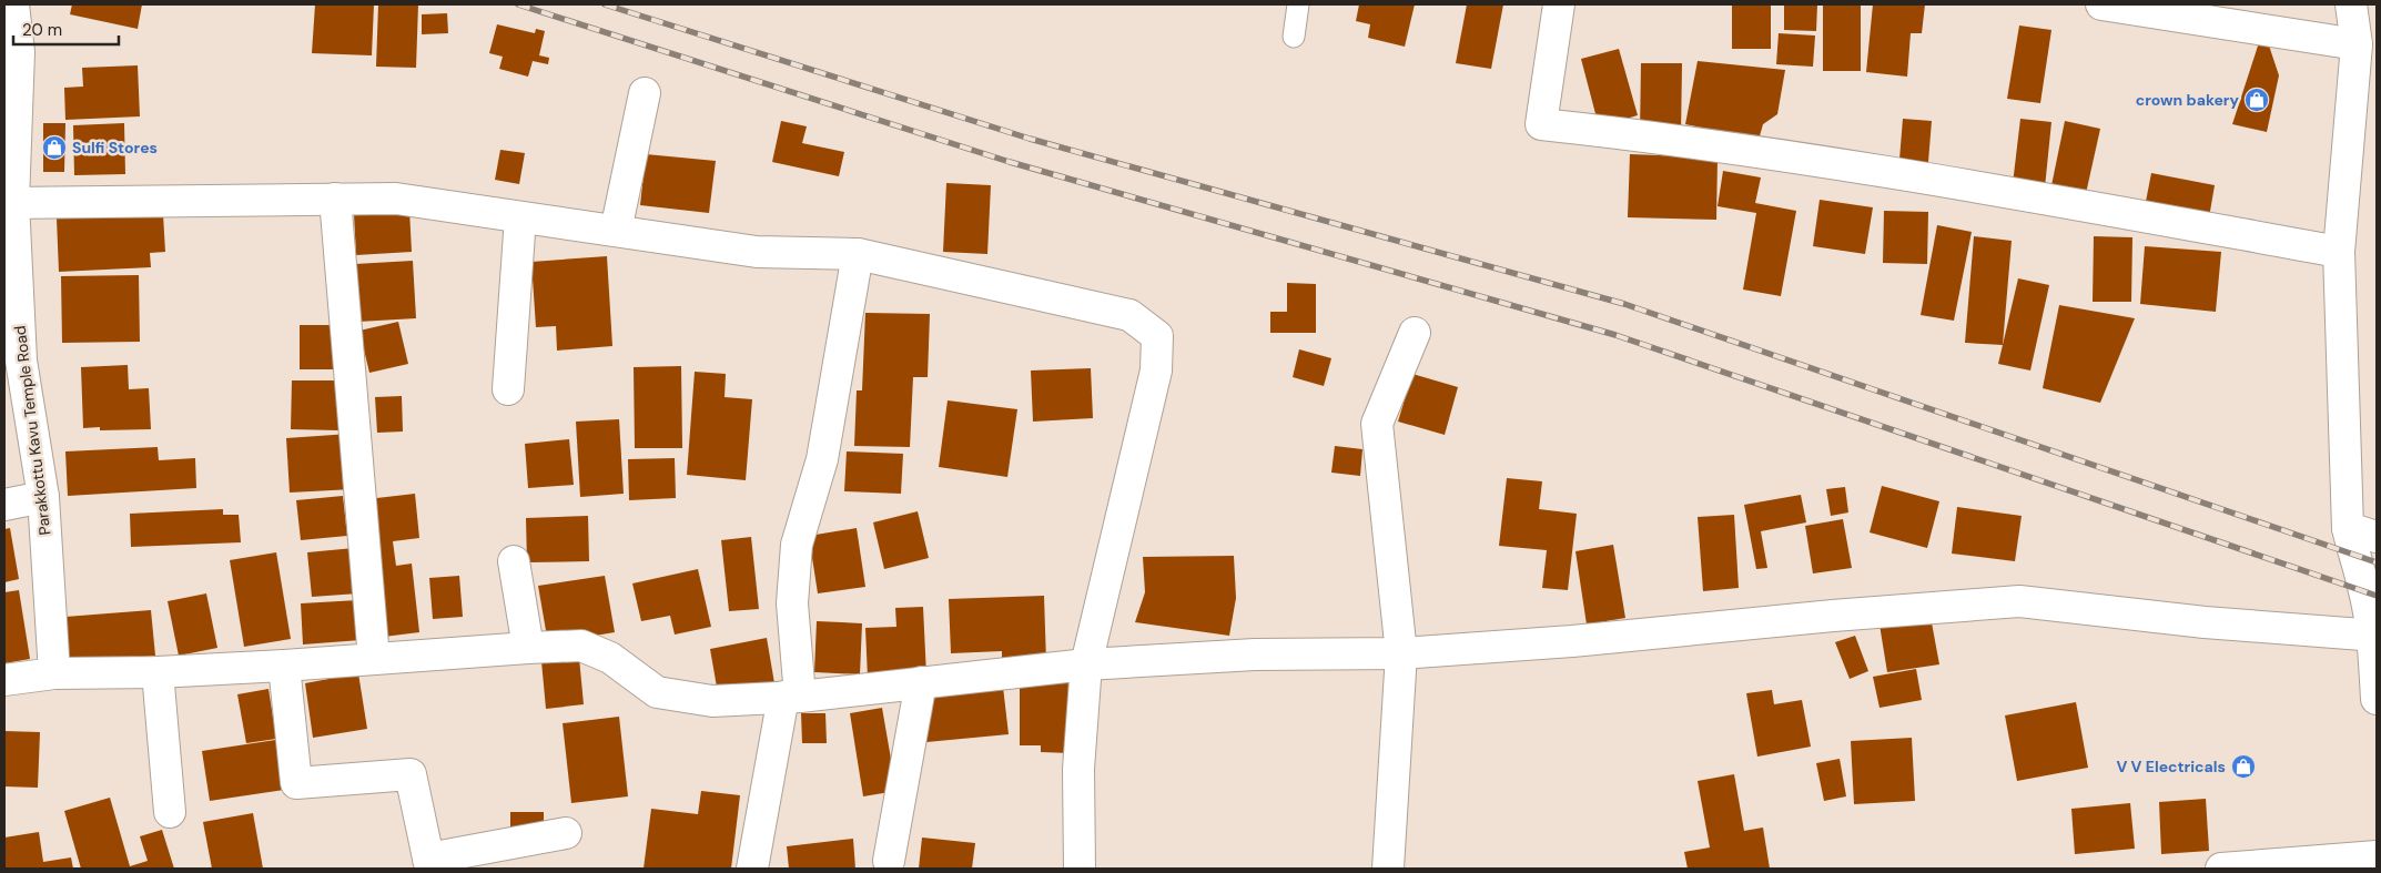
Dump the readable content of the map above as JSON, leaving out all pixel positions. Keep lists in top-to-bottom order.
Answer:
{
  "streets": {
    "street": ["Parakkottu Kavu Temple Road"]
  },
  "places": {
    "shop": ["crown bakery", "Sulfi Stores", "V V Electricals"]
  },
  "scale_bar": "20 m"
}
